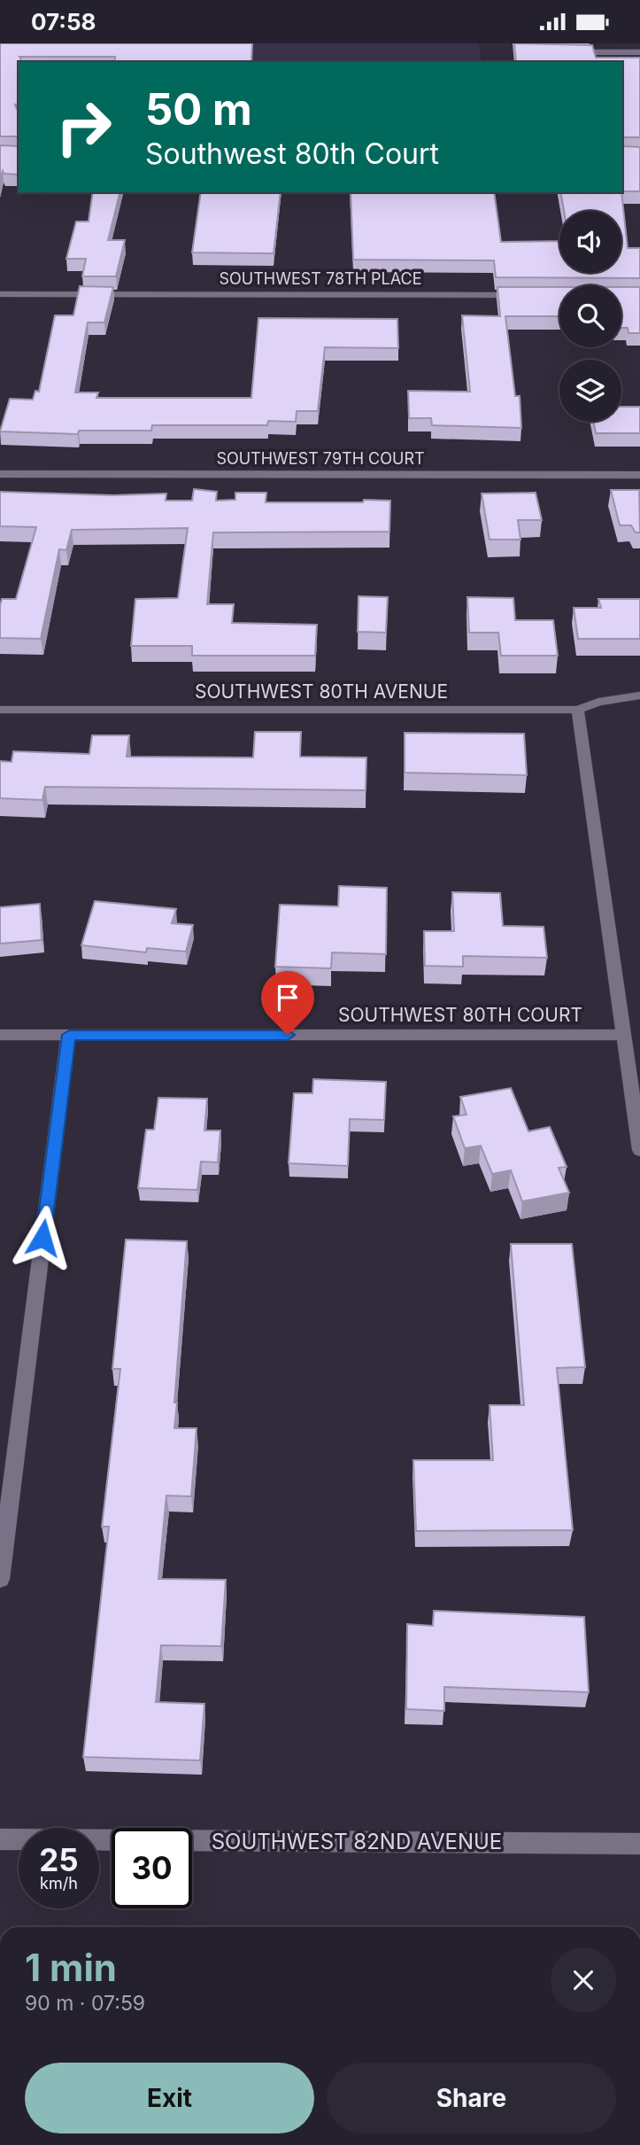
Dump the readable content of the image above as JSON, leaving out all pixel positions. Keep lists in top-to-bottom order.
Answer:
{
  "streets": {
    "street": [
      "SOUTHWEST 78TH PLACE",
      "SOUTHWEST 79TH COURT",
      "SOUTHWEST 80TH AVENUE",
      "SOUTHWEST 80TH COURT",
      "SOUTHWEST 82ND AVENUE"
    ]
  },
  "page": {
    "status": "07:58",
    "turn": ["50 m", "Southwest 80th Court"],
    "speed": "25 km/h",
    "limit": "30",
    "heading": ["1 min", "90 m · 07:59"],
    "buttons": ["Exit", "Share"]
  }
}
